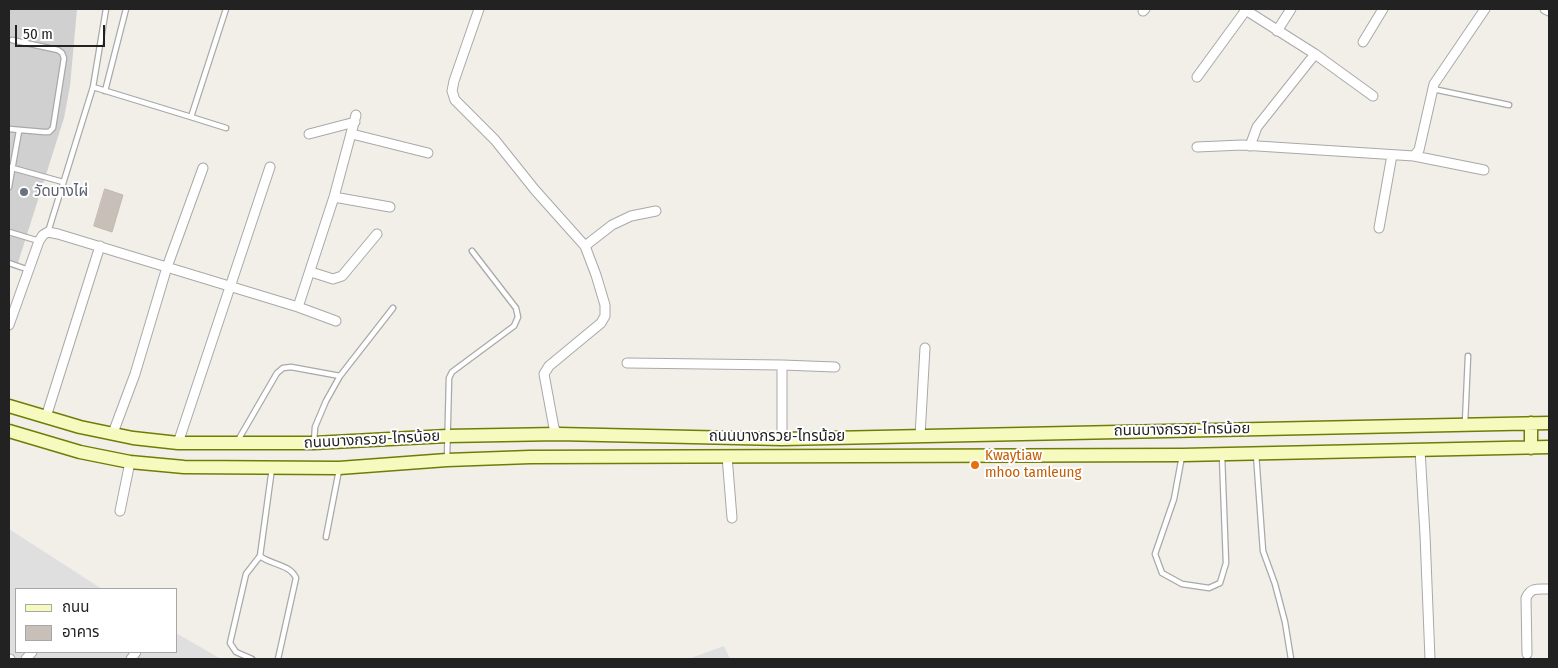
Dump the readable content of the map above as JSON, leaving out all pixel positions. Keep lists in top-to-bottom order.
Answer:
{
  "streets": {
    "main road": ["ถนนบางกรวย-ไทรน้อย"]
  },
  "places": ["วัดบางไผ่", "Kwaytiaw mhoo tamleung"],
  "legend": ["ถนน", "อาคาร"],
  "scale_bar": "50 m"
}
